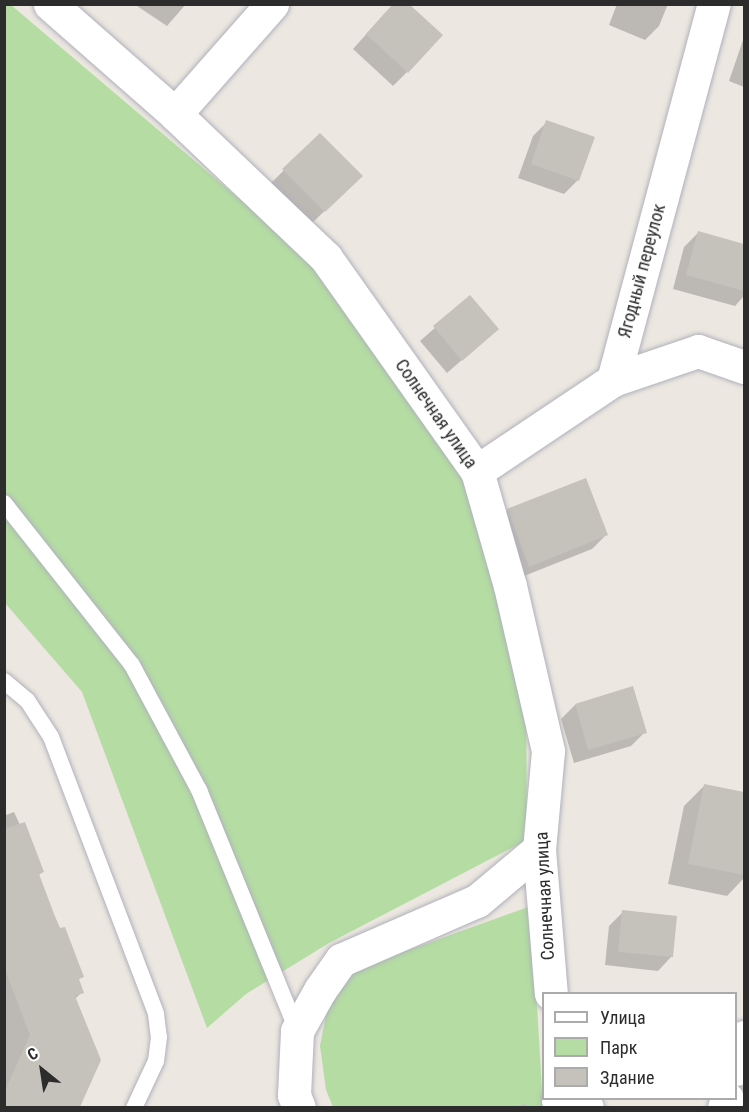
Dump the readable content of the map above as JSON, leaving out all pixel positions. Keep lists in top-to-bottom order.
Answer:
{
  "streets": {
    "street": ["Ягодный переулок", "Солнечная улица"]
  },
  "legend": ["Улица", "Парк", "Здание"],
  "north": "top left"
}
